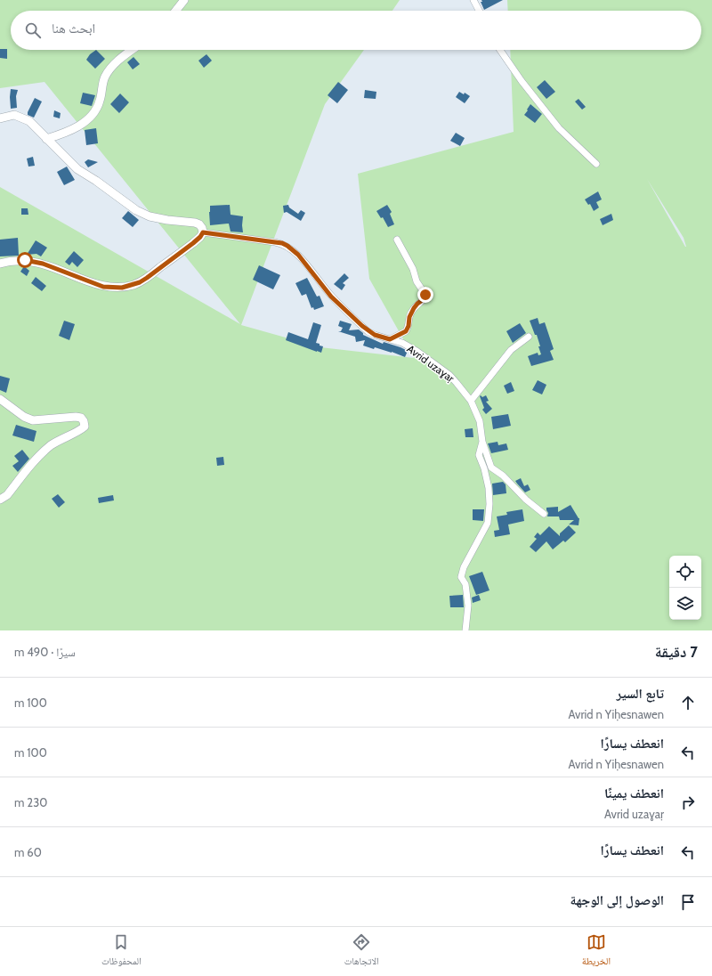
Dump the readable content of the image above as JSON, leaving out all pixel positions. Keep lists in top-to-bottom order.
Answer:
{
  "streets": {
    "street": ["Avrid uzaɣaṛ"]
  },
  "page": {
    "search": "ابحث هنا",
    "heading": ["7 دقيقة", "سيرًا · 490 m"],
    "list": [
      ["تابع السير", "Avrid n Yiḥesnawen", "100 m"],
      ["انعطف يسارًا", "Avrid n Yiḥesnawen", "100 m"],
      ["انعطف يمينًا", "Avrid uzaɣaṛ", "230 m"],
      ["انعطف يسارًا", "60 m"],
      "الوصول إلى الوجهة"
    ],
    "nav": ["الخريطة", "الاتجاهات", "المحفوظات"]
  }
}
